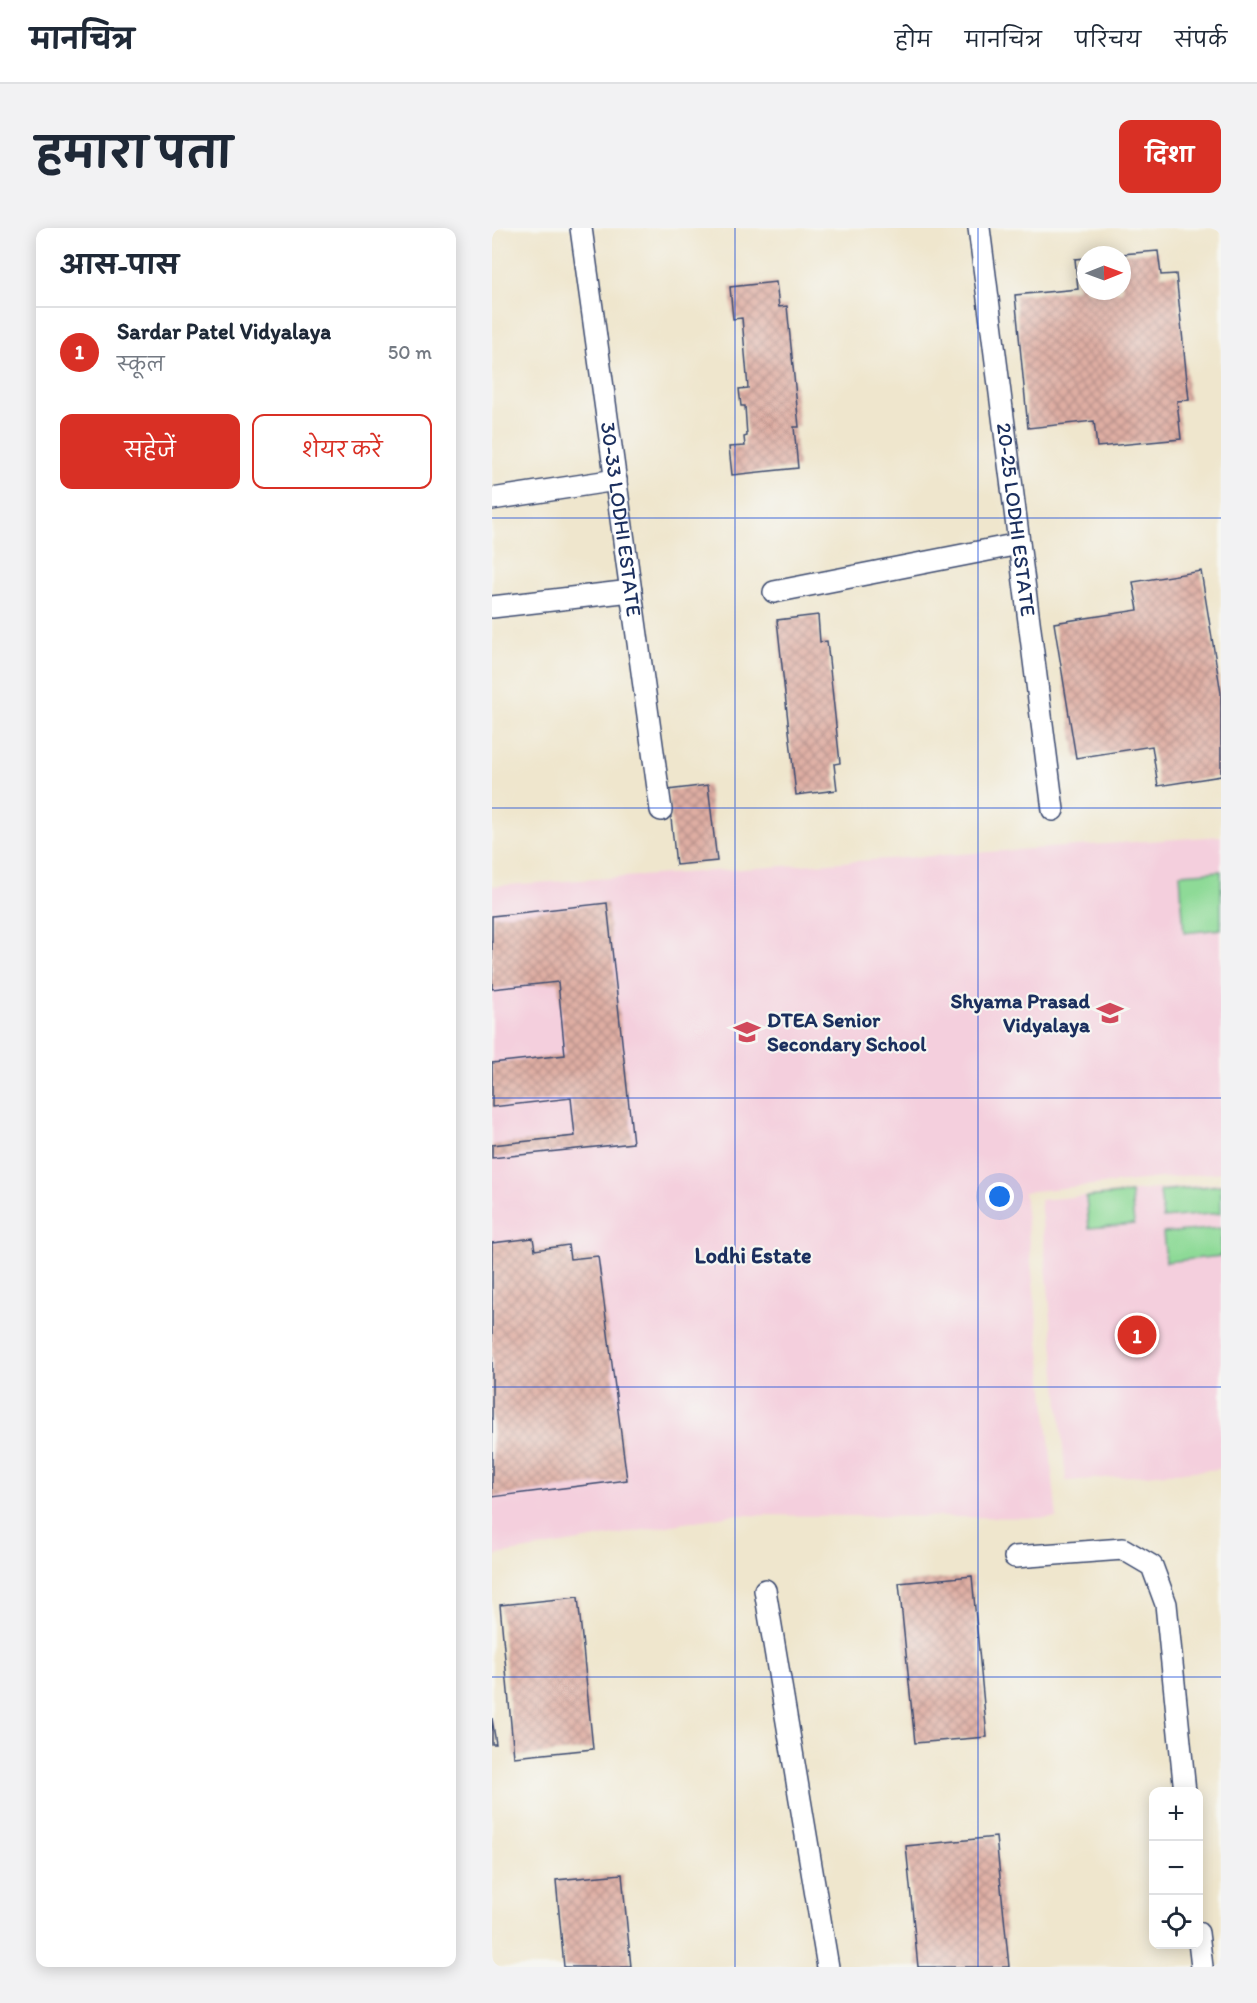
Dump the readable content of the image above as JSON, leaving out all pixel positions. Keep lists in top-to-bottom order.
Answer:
{
  "streets": {
    "street": ["30-33 LODHI ESTATE", "20-25 LODHI ESTATE"]
  },
  "districts": ["Lodhi Estate"],
  "places": {
    "school or university": ["Shyama Prasad Vidyalaya", "DTEA Senior Secondary School"]
  },
  "north": "right",
  "page": {
    "header": "मानचित्र",
    "nav": [
      "होम",
      "मानचित्र",
      "परिचय",
      "संपर्क"
    ],
    "title": "हमारा पता",
    "buttons": [
      "दिशा",
      ["सहेजें", "शेयर करें"]
    ],
    "heading": "आस-पास",
    "list": [
      {
        "mark": "1",
        "name": "Sardar Patel Vidyalaya",
        "note": "स्कूल",
        "value": "50 m"
      }
    ],
    "pins": "1",
    "map_buttons": ["+", "−"]
  }
}
